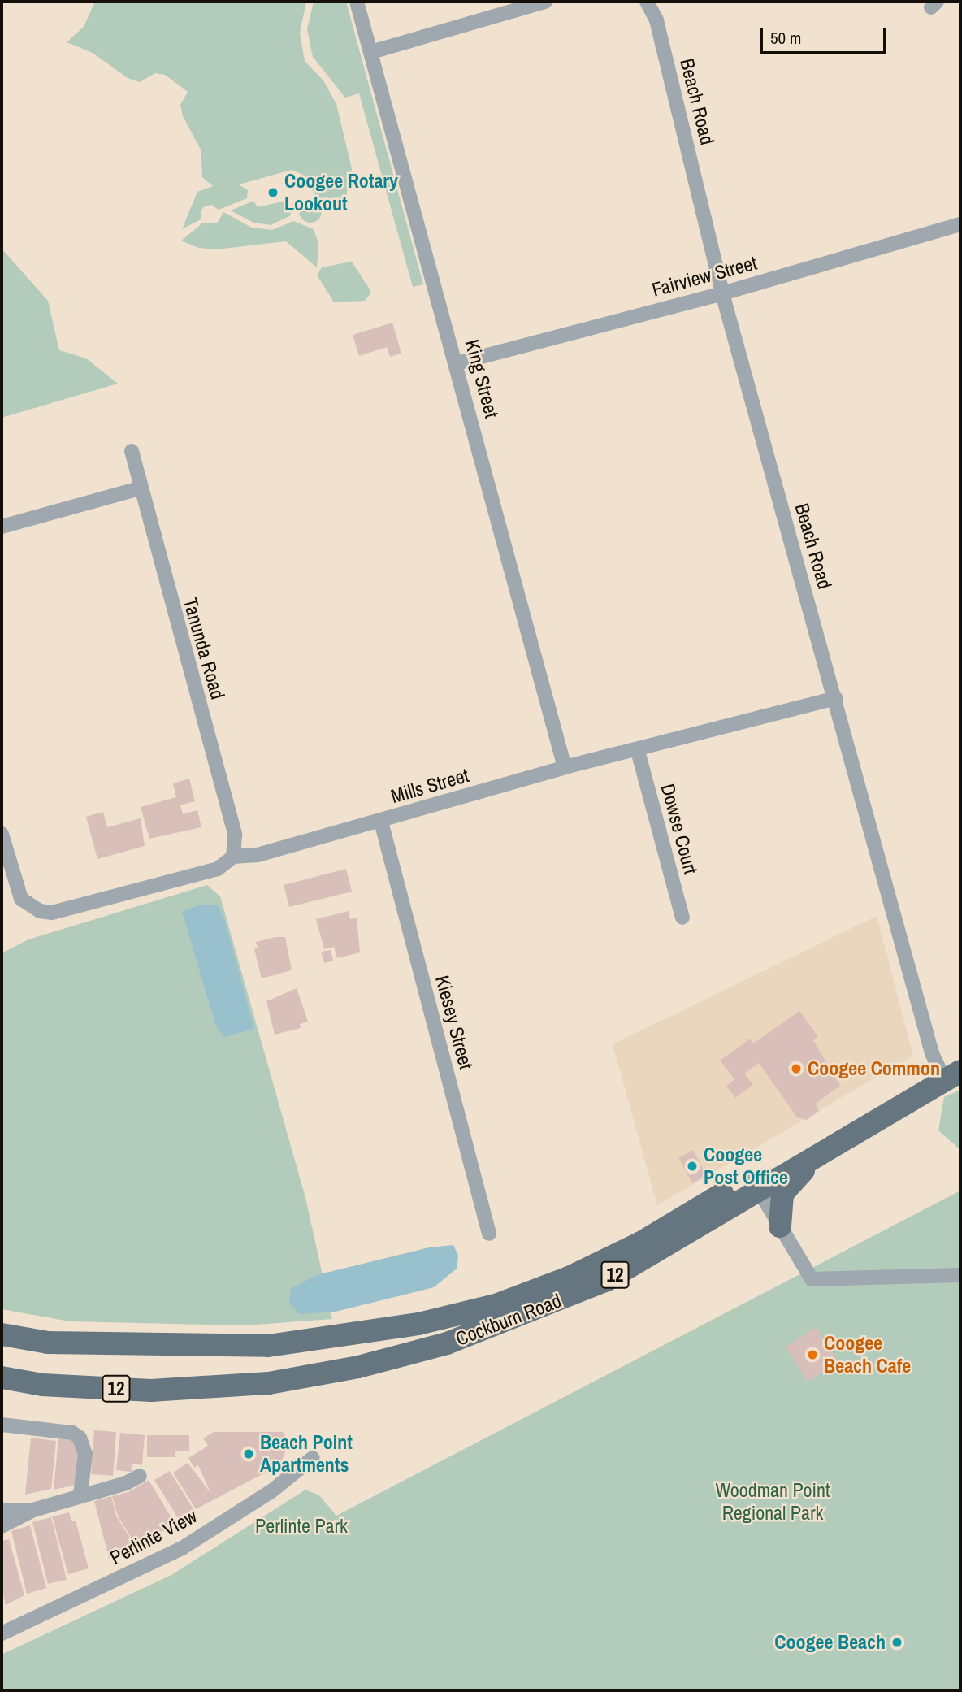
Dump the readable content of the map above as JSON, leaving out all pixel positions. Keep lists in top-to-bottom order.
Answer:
{
  "streets": {
    "main road": ["12", "Cockburn Road"],
    "street": [
      "Beach Road",
      "Fairview Street",
      "King Street",
      "Tanunda Road",
      "Mills Street",
      "Dowse Court",
      "Kiesey Street",
      "Perlinte View"
    ]
  },
  "crossings": [
    ["Beach Road", "Fairview Street"],
    ["Beach Road", "Mills Street"],
    ["Beach Road", "Cockburn Road"],
    ["Fairview Street", "King Street"],
    ["King Street", "Mills Street"],
    ["Tanunda Road", "Mills Street"],
    ["Mills Street", "Dowse Court"],
    ["Mills Street", "Kiesey Street"]
  ],
  "parks": ["Woodman Point Regional Park", "Perlinte Park"],
  "places": [
    "Coogee Rotary Lookout",
    "Coogee Common",
    "Coogee Post Office",
    "Coogee Beach Cafe",
    "Beach Point Apartments",
    "Coogee Beach"
  ],
  "scale_bar": "50 m"
}
